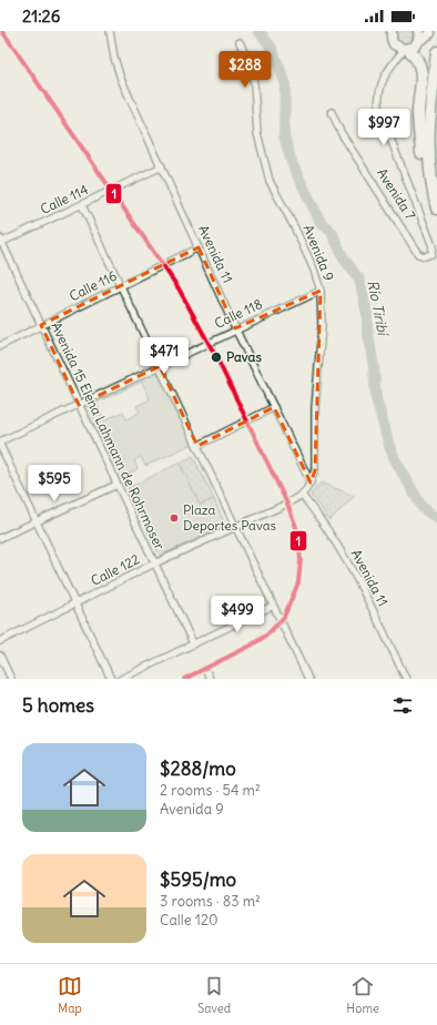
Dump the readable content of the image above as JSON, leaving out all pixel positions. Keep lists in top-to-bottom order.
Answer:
{
  "streets": {
    "street": [
      "Avenida 7",
      "Calle 114",
      "Avenida 9",
      "Avenida 11",
      "Calle 116",
      "Calle 118",
      "Avenida 15 Elena Lahmann de Rohrmoser",
      "Calle 122"
    ]
  },
  "crossings": [
    ["Calle 114", "Avenida 11"],
    ["Calle 114", "Avenida 15 Elena Lahmann de Rohrmoser"],
    ["Avenida 9", "Avenida 11"],
    ["Avenida 9", "Calle 118"],
    ["Avenida 9", "Calle 122"],
    ["Avenida 11", "Calle 116"],
    ["Avenida 11", "Calle 118"],
    ["Avenida 11", "Calle 122"],
    ["Calle 116", "Avenida 15 Elena Lahmann de Rohrmoser"],
    ["Calle 118", "Avenida 15 Elena Lahmann de Rohrmoser"],
    ["Avenida 15 Elena Lahmann de Rohrmoser", "Calle 122"]
  ],
  "water": ["Río Tiribí"],
  "places": ["Pavas", "Plaza Deportes Pavas"],
  "lines": ["transit line 1"],
  "page": {
    "status": "21:26",
    "price": [
      "$288",
      "$997",
      "$471",
      "$595",
      "$499"
    ],
    "heading": "5 homes",
    "list": [
      {
        "name": "$288/mo",
        "note": "2 rooms · 54 m² · Avenida 9"
      },
      {
        "name": "$595/mo",
        "note": "3 rooms · 83 m² · Calle 120"
      }
    ],
    "tabs": ["Map", "Saved", "Home"]
  }
}
